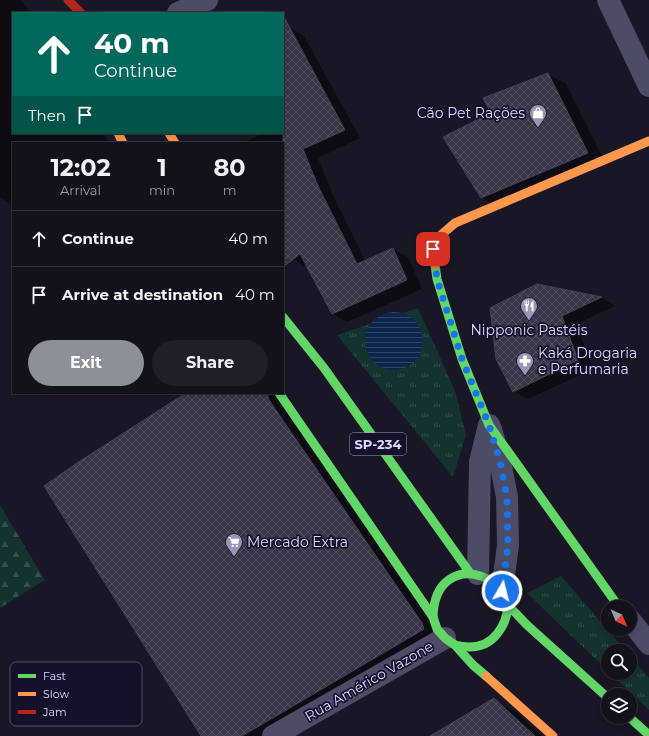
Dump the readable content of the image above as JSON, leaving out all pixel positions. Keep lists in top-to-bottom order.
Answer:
{
  "streets": {
    "main road": ["SP-234"],
    "street": ["Rua Américo Vazone"]
  },
  "crossings": [
    ["SP-234", "Rua Américo Vazone"]
  ],
  "places": {
    "shop": ["Cão Pet Rações"],
    "restaurant": ["Nipponic Pastéis"],
    "pharmacy": ["Kaká Drogaria e Perfumaria"],
    "supermarket": ["Mercado Extra"]
  },
  "legend": ["Fast", "Slow", "Jam"],
  "north": "bottom right",
  "page": {
    "turn": ["40 m", "Continue"],
    "then": "Then",
    "eta": [
      "12:02",
      "Arrival",
      "1",
      "min",
      "80",
      "m"
    ],
    "list": [
      {
        "name": "Continue",
        "value": "40 m"
      },
      {
        "name": "Arrive at destination",
        "value": "40 m"
      }
    ],
    "buttons": ["Exit", "Share"]
  }
}
